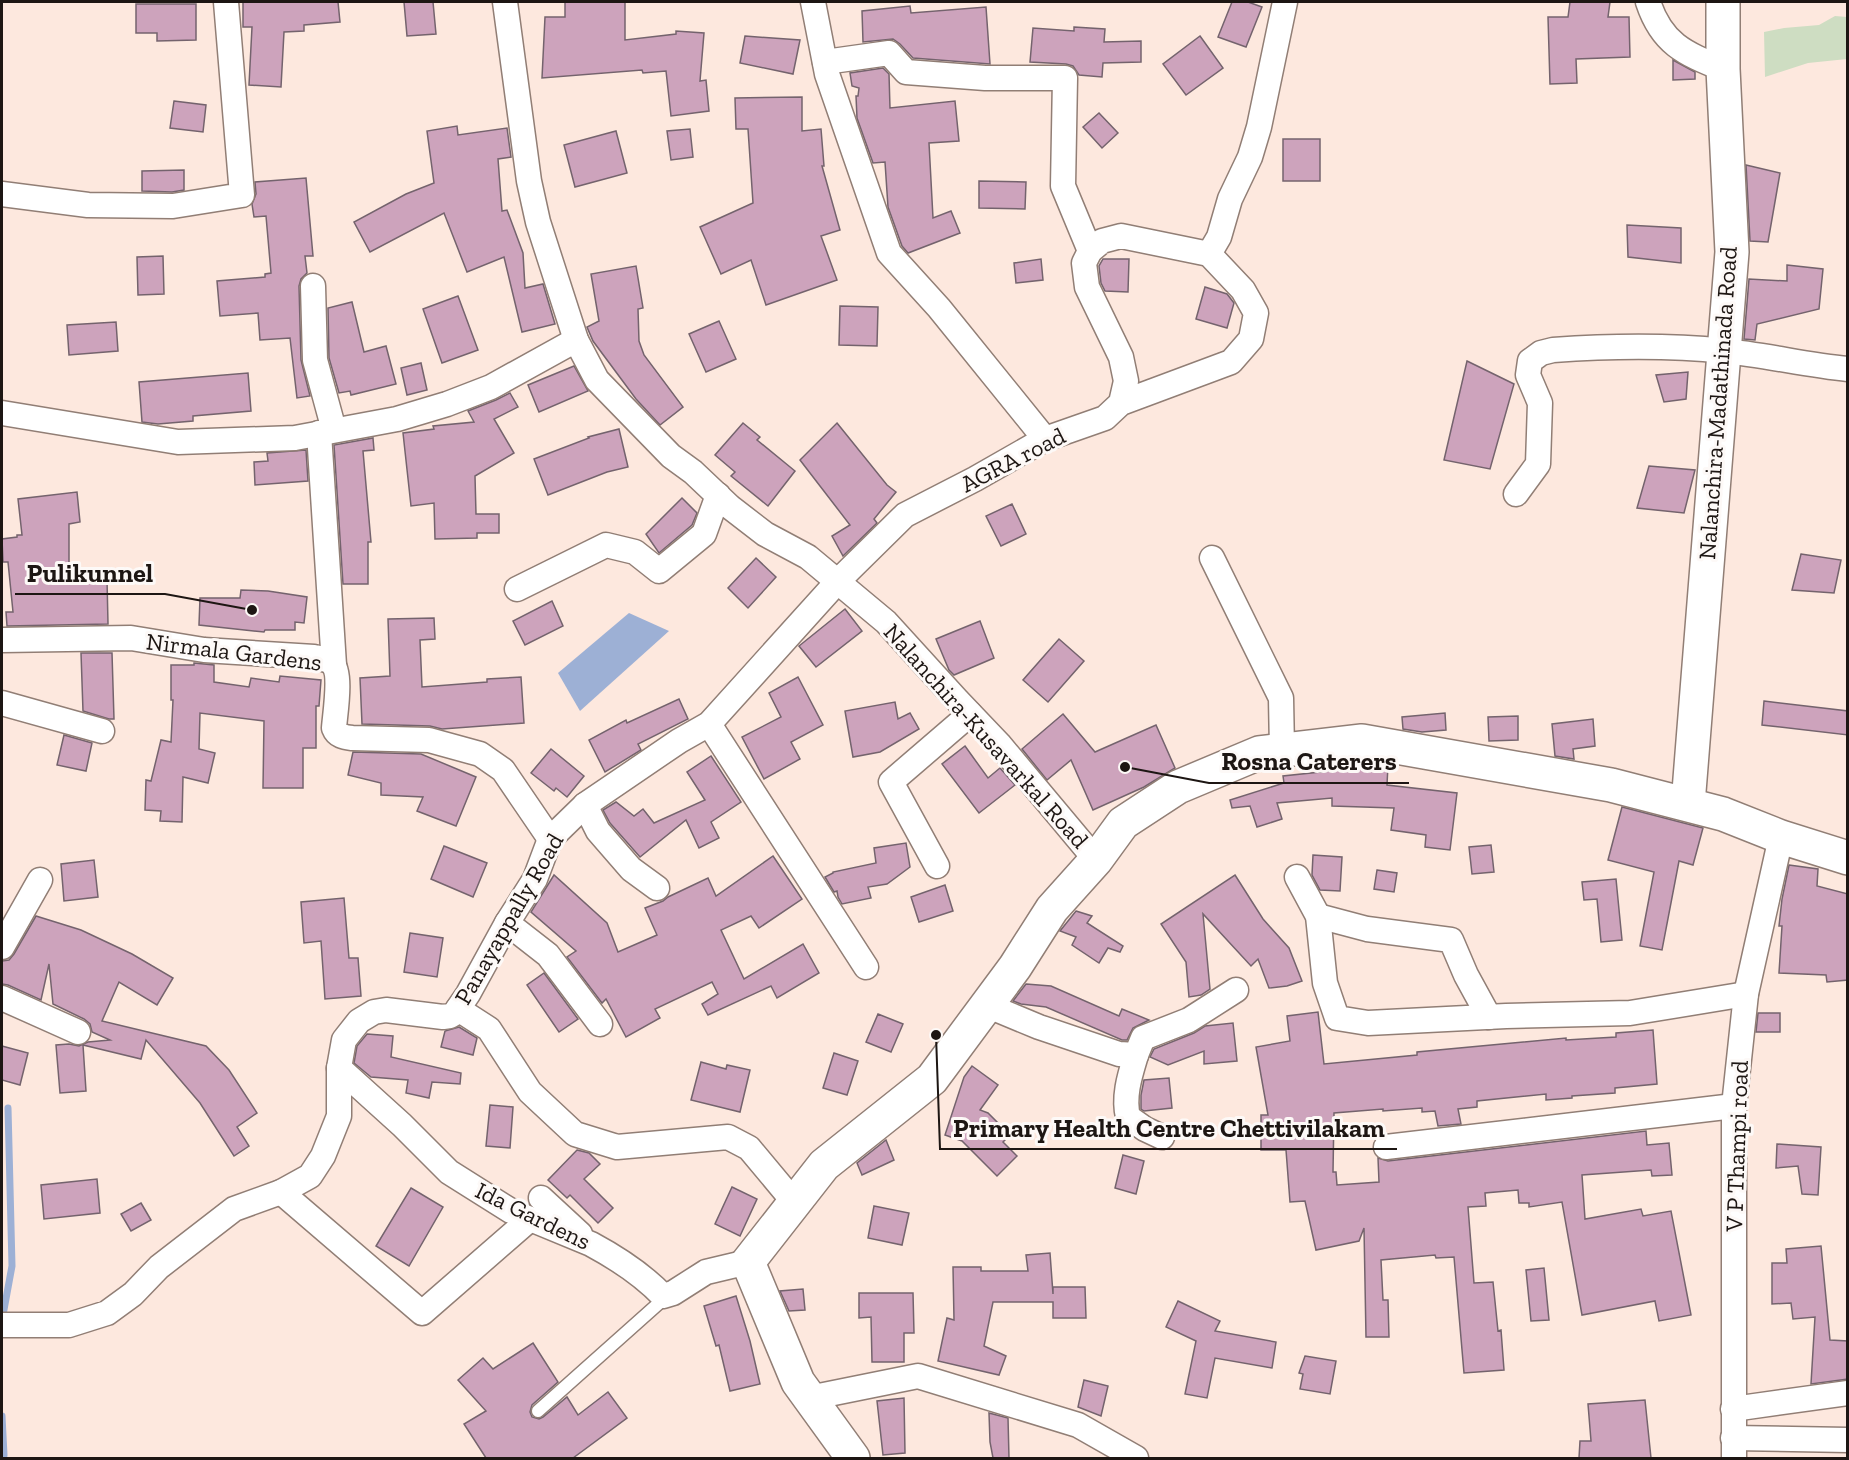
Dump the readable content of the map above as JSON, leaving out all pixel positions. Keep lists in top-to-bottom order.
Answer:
{
  "streets": {
    "main road": ["Nalanchira-Madathinada Road"],
    "street": [
      "AGRA road",
      "Nirmala Gardens",
      "Nalanchira-Kusavarkal Road",
      "Panayappally Road",
      "V P Thampi road",
      "Ida Gardens"
    ]
  },
  "crossings": [
    ["AGRA road", "Nalanchira-Kusavarkal Road"],
    ["AGRA road", "Panayappally Road"],
    ["Nirmala Gardens", "Panayappally Road"],
    ["Nalanchira-Kusavarkal Road", "Panayappally Road"],
    ["Panayappally Road", "Ida Gardens"]
  ],
  "places": ["Pulikunnel", "Rosna Caterers", "Primary Health Centre Chettivilakam"]
}
